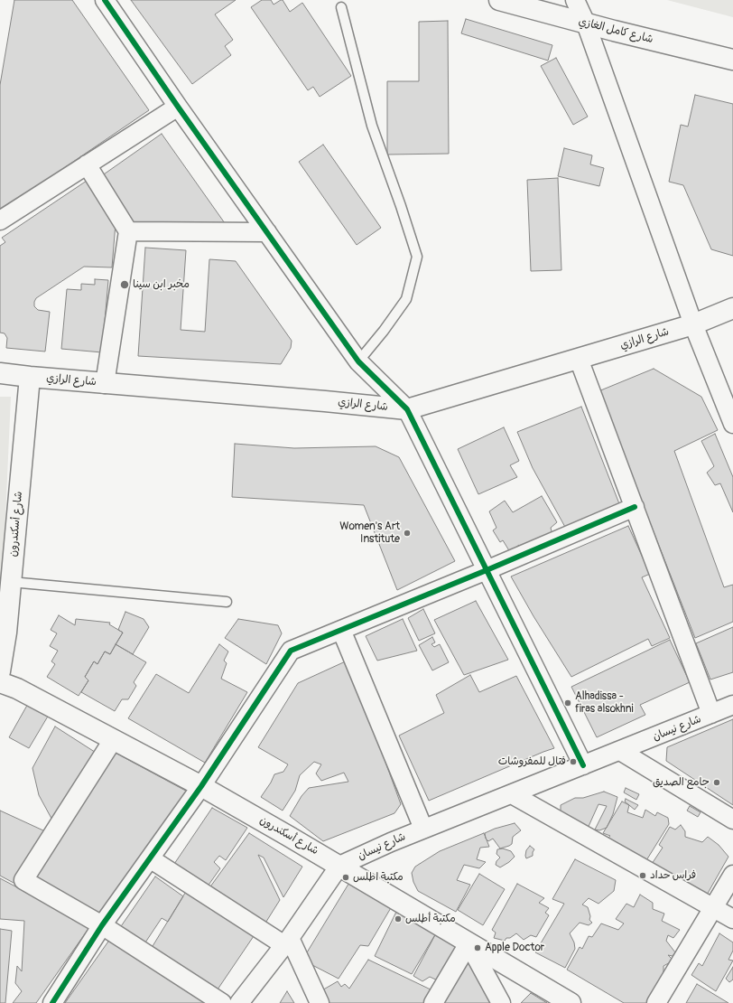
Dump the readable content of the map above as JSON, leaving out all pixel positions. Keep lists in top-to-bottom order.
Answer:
{
  "streets": {
    "main road": ["شارع كامل الغازي", "شارع الرازي", "شارع أسكندرون"],
    "street": ["شارع نيسان"]
  },
  "crossings": [
    ["شارع الرازي", "شارع أسكندرون"],
    ["شارع أسكندرون", "شارع نيسان"]
  ],
  "places": [
    "مخبر ابن سينا",
    "Women's Art Institute",
    "Alhadissa - firas alsokhni",
    "فتال للمفروشات",
    "جامع الصديق",
    "فراس حداد",
    "مكتبة اطلس",
    "مكتبة أطلس",
    "Apple Doctor"
  ]
}
